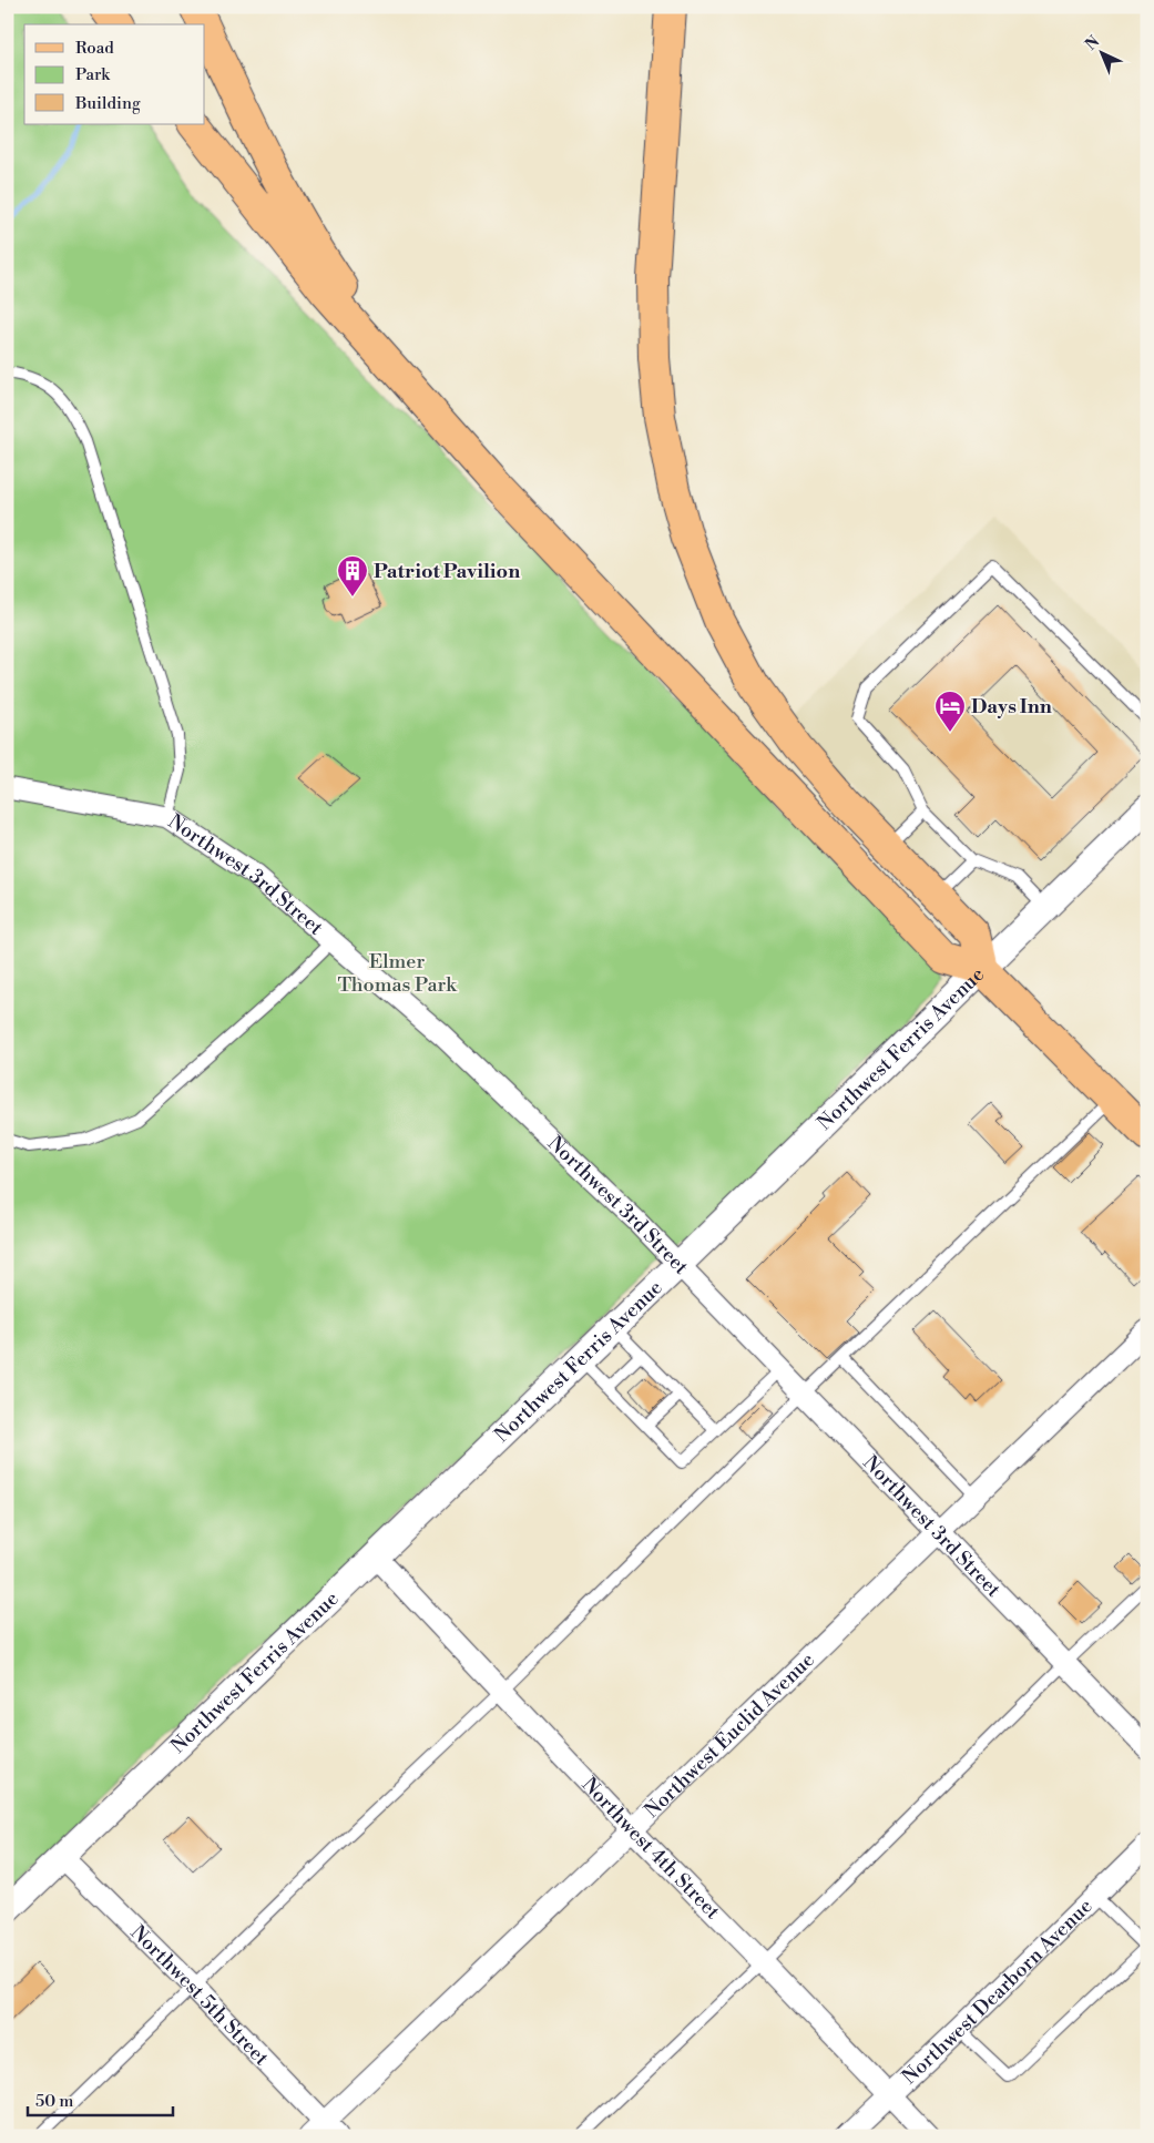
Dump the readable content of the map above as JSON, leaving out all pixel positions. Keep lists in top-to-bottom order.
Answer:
{
  "streets": {
    "street": [
      "Northwest 3rd Street",
      "Northwest Ferris Avenue",
      "Northwest Euclid Avenue",
      "Northwest 4th Street",
      "Northwest Dearborn Avenue",
      "Northwest 5th Street"
    ]
  },
  "crossings": [
    ["Northwest 3rd Street", "Northwest Ferris Avenue"],
    ["Northwest 3rd Street", "Northwest Euclid Avenue"],
    ["Northwest Ferris Avenue", "Northwest 4th Street"],
    ["Northwest Ferris Avenue", "Northwest 5th Street"],
    ["Northwest Euclid Avenue", "Northwest 4th Street"],
    ["Northwest Euclid Avenue", "Northwest 5th Street"],
    ["Northwest 4th Street", "Northwest Dearborn Avenue"]
  ],
  "parks": ["Elmer Thomas Park"],
  "places": {
    "building": ["Patriot Pavilion"],
    "hotel": ["Days Inn"]
  },
  "legend": ["Road", "Park", "Building"],
  "scale_bar": "50 m",
  "north": "top left"
}
